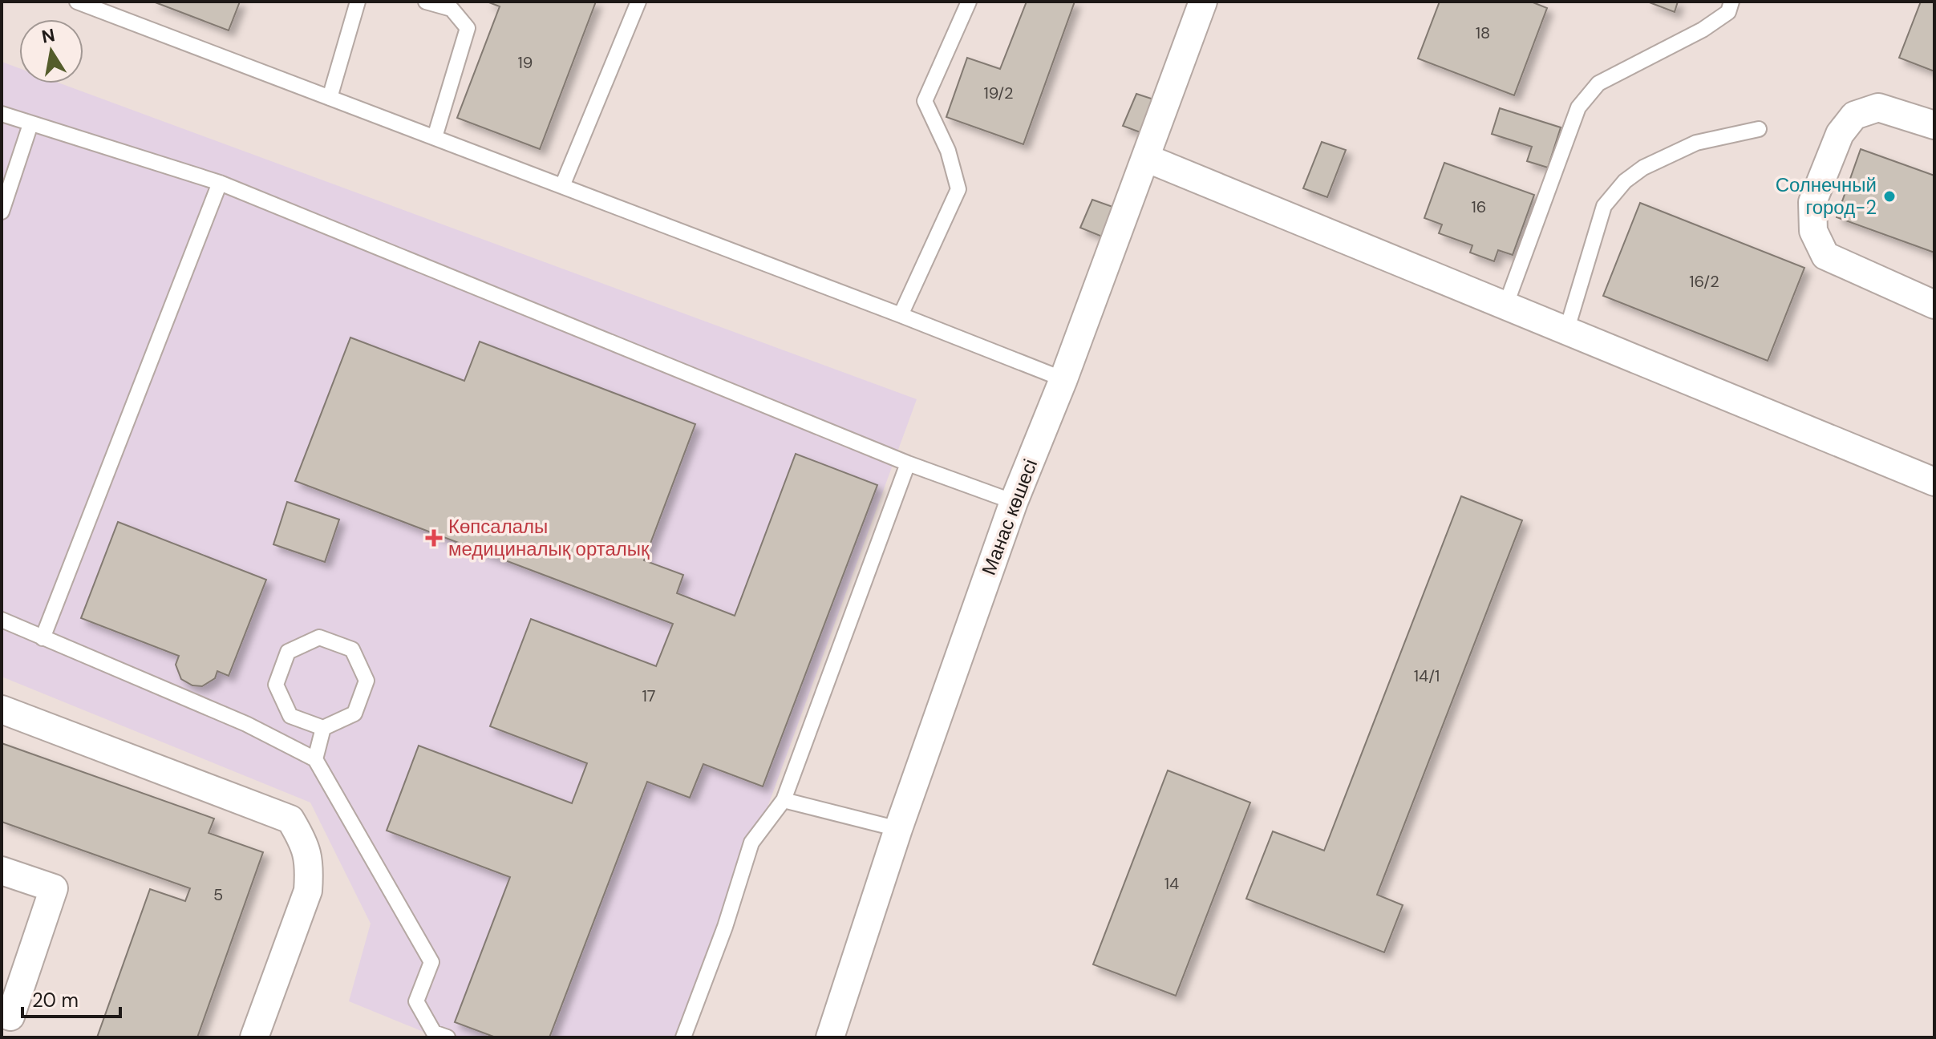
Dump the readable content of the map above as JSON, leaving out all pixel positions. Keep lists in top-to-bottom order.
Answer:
{
  "streets": {
    "street": ["Манас көшесі"]
  },
  "places": {
    "other": ["Солнечный город-2"],
    "health": ["Көпсалалы медициналық орталық"]
  },
  "house_numbers": [
    "18",
    "19",
    "19/2",
    "16",
    "16/2",
    "14/1",
    "17",
    "14",
    "5"
  ],
  "scale_bar": "20 m",
  "north": "top"
}
